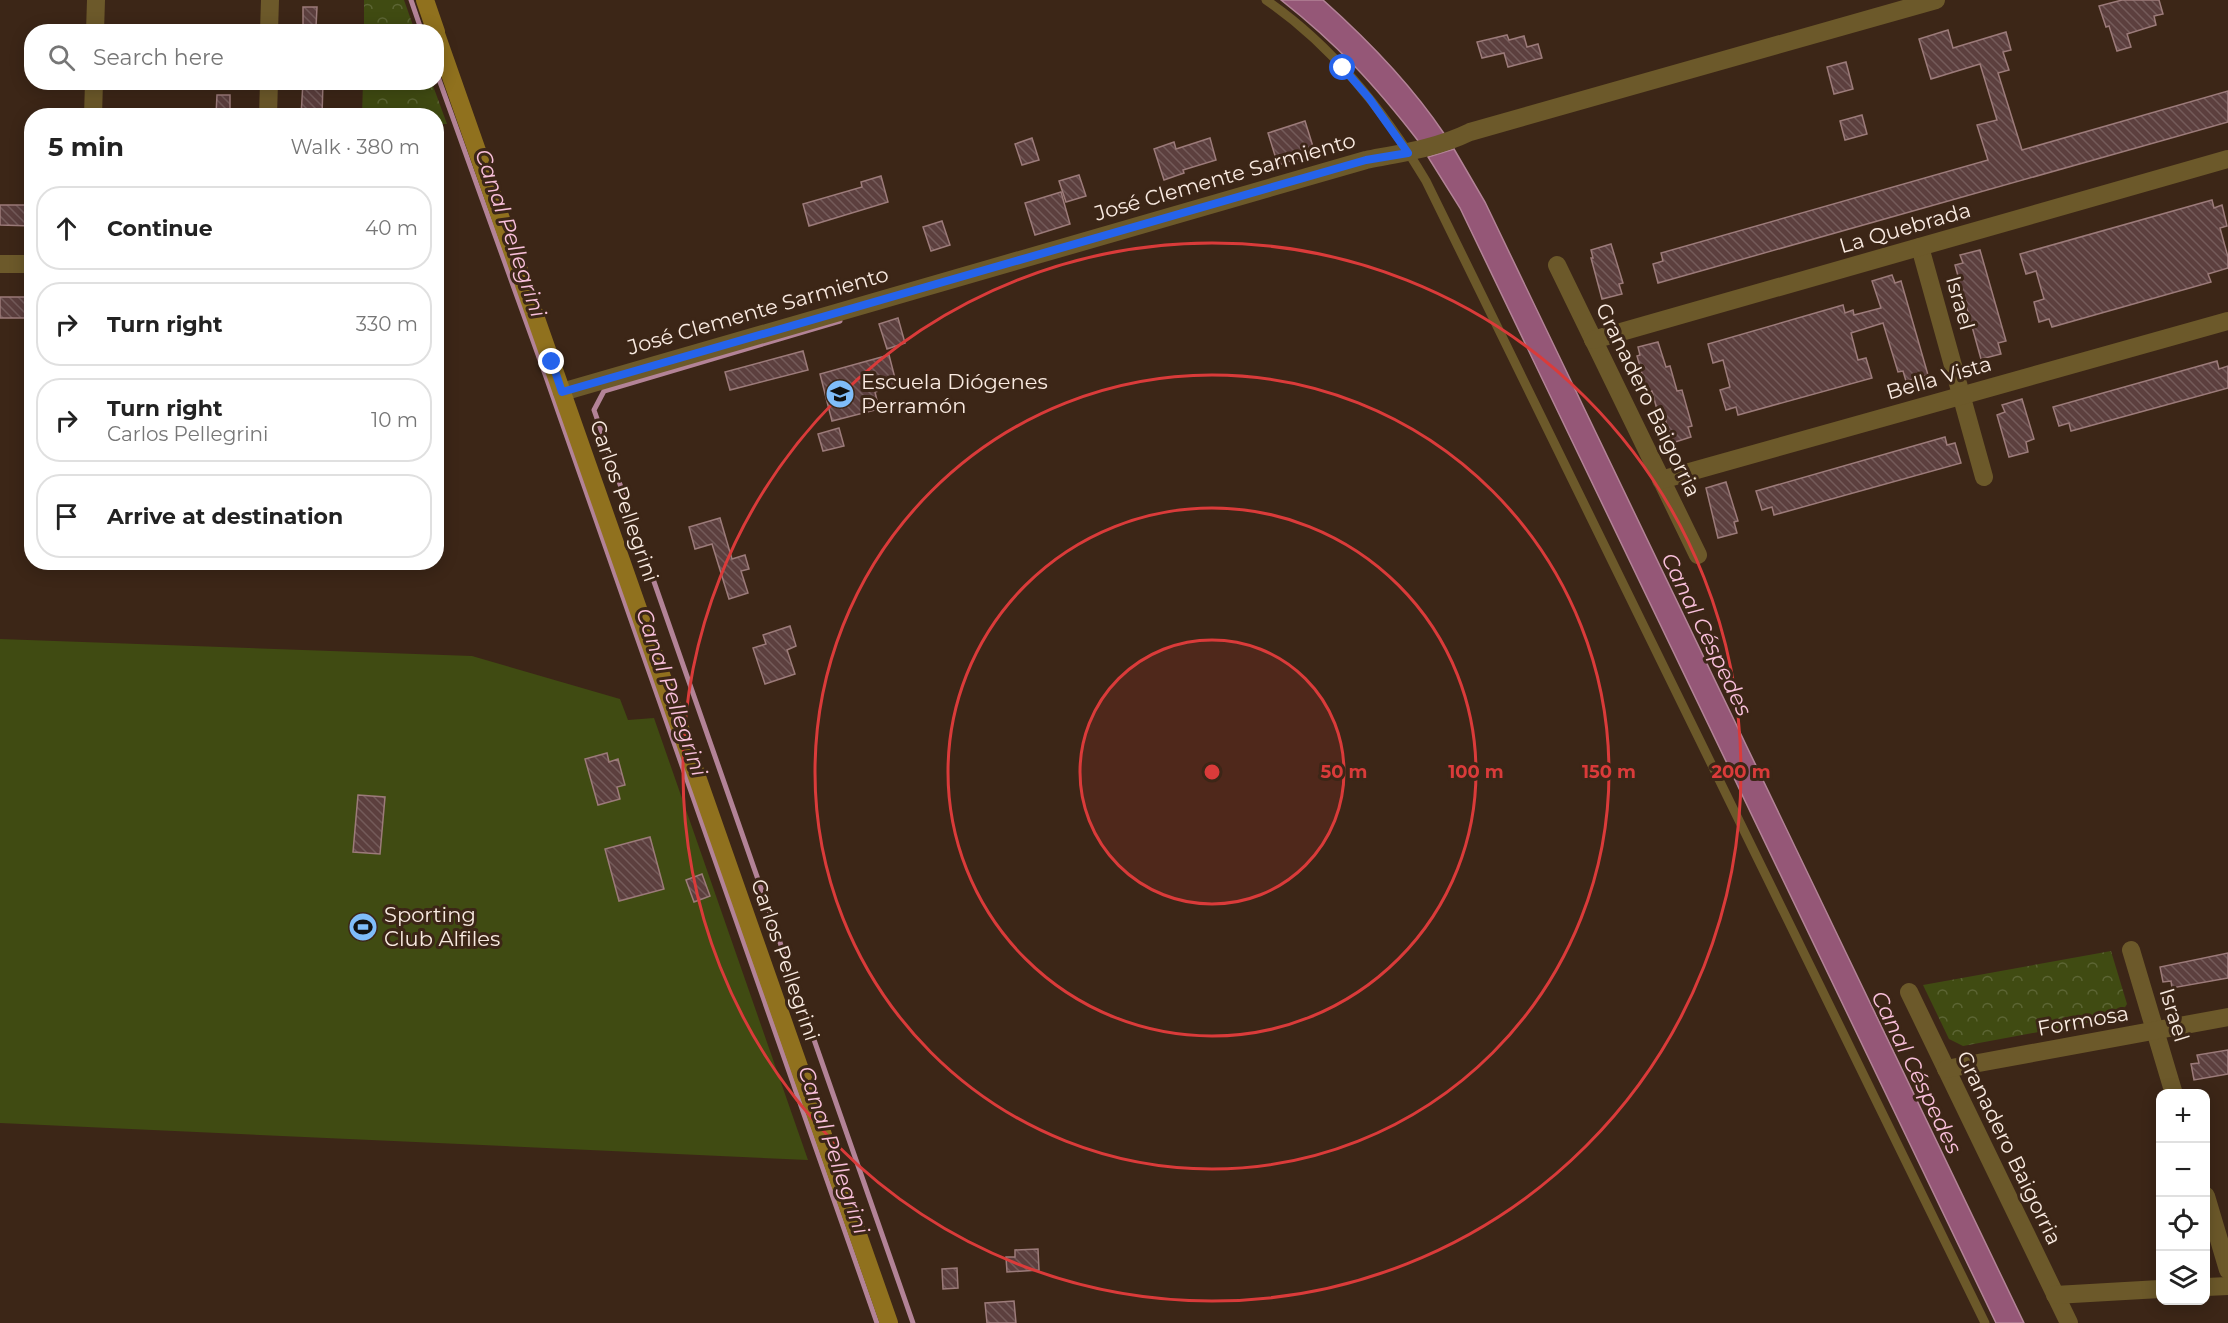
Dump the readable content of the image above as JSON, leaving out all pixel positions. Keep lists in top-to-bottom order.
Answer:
{
  "streets": {
    "main road": ["Carlos Pellegrini"],
    "street": [
      "José Clemente Sarmiento",
      "La Quebrada",
      "Israel",
      "Bella Vista",
      "Granadero Baigorria",
      "Formosa"
    ]
  },
  "crossings": [
    ["José Clemente Sarmiento", "Carlos Pellegrini"],
    ["La Quebrada", "Israel"],
    ["La Quebrada", "Granadero Baigorria"],
    ["Israel", "Bella Vista"],
    ["Israel", "Formosa"],
    ["Bella Vista", "Granadero Baigorria"],
    ["Granadero Baigorria", "Formosa"]
  ],
  "water": ["Canal Pellegrini", "Canal Céspedes"],
  "places": {
    "school or university": ["Escuela Diógenes Perramón"],
    "sports": ["Sporting Club Alfiles"]
  },
  "page": {
    "search": "Search here",
    "heading": ["5 min", "Walk · 380 m"],
    "list": [
      ["Continue", "40 m"],
      ["Turn right", "330 m"],
      ["Turn right", "Carlos Pellegrini", "10 m"],
      "Arrive at destination"
    ],
    "map_buttons": ["+", "−"]
  },
  "rings": [
    "50 m",
    "100 m",
    "150 m",
    "200 m"
  ]
}
